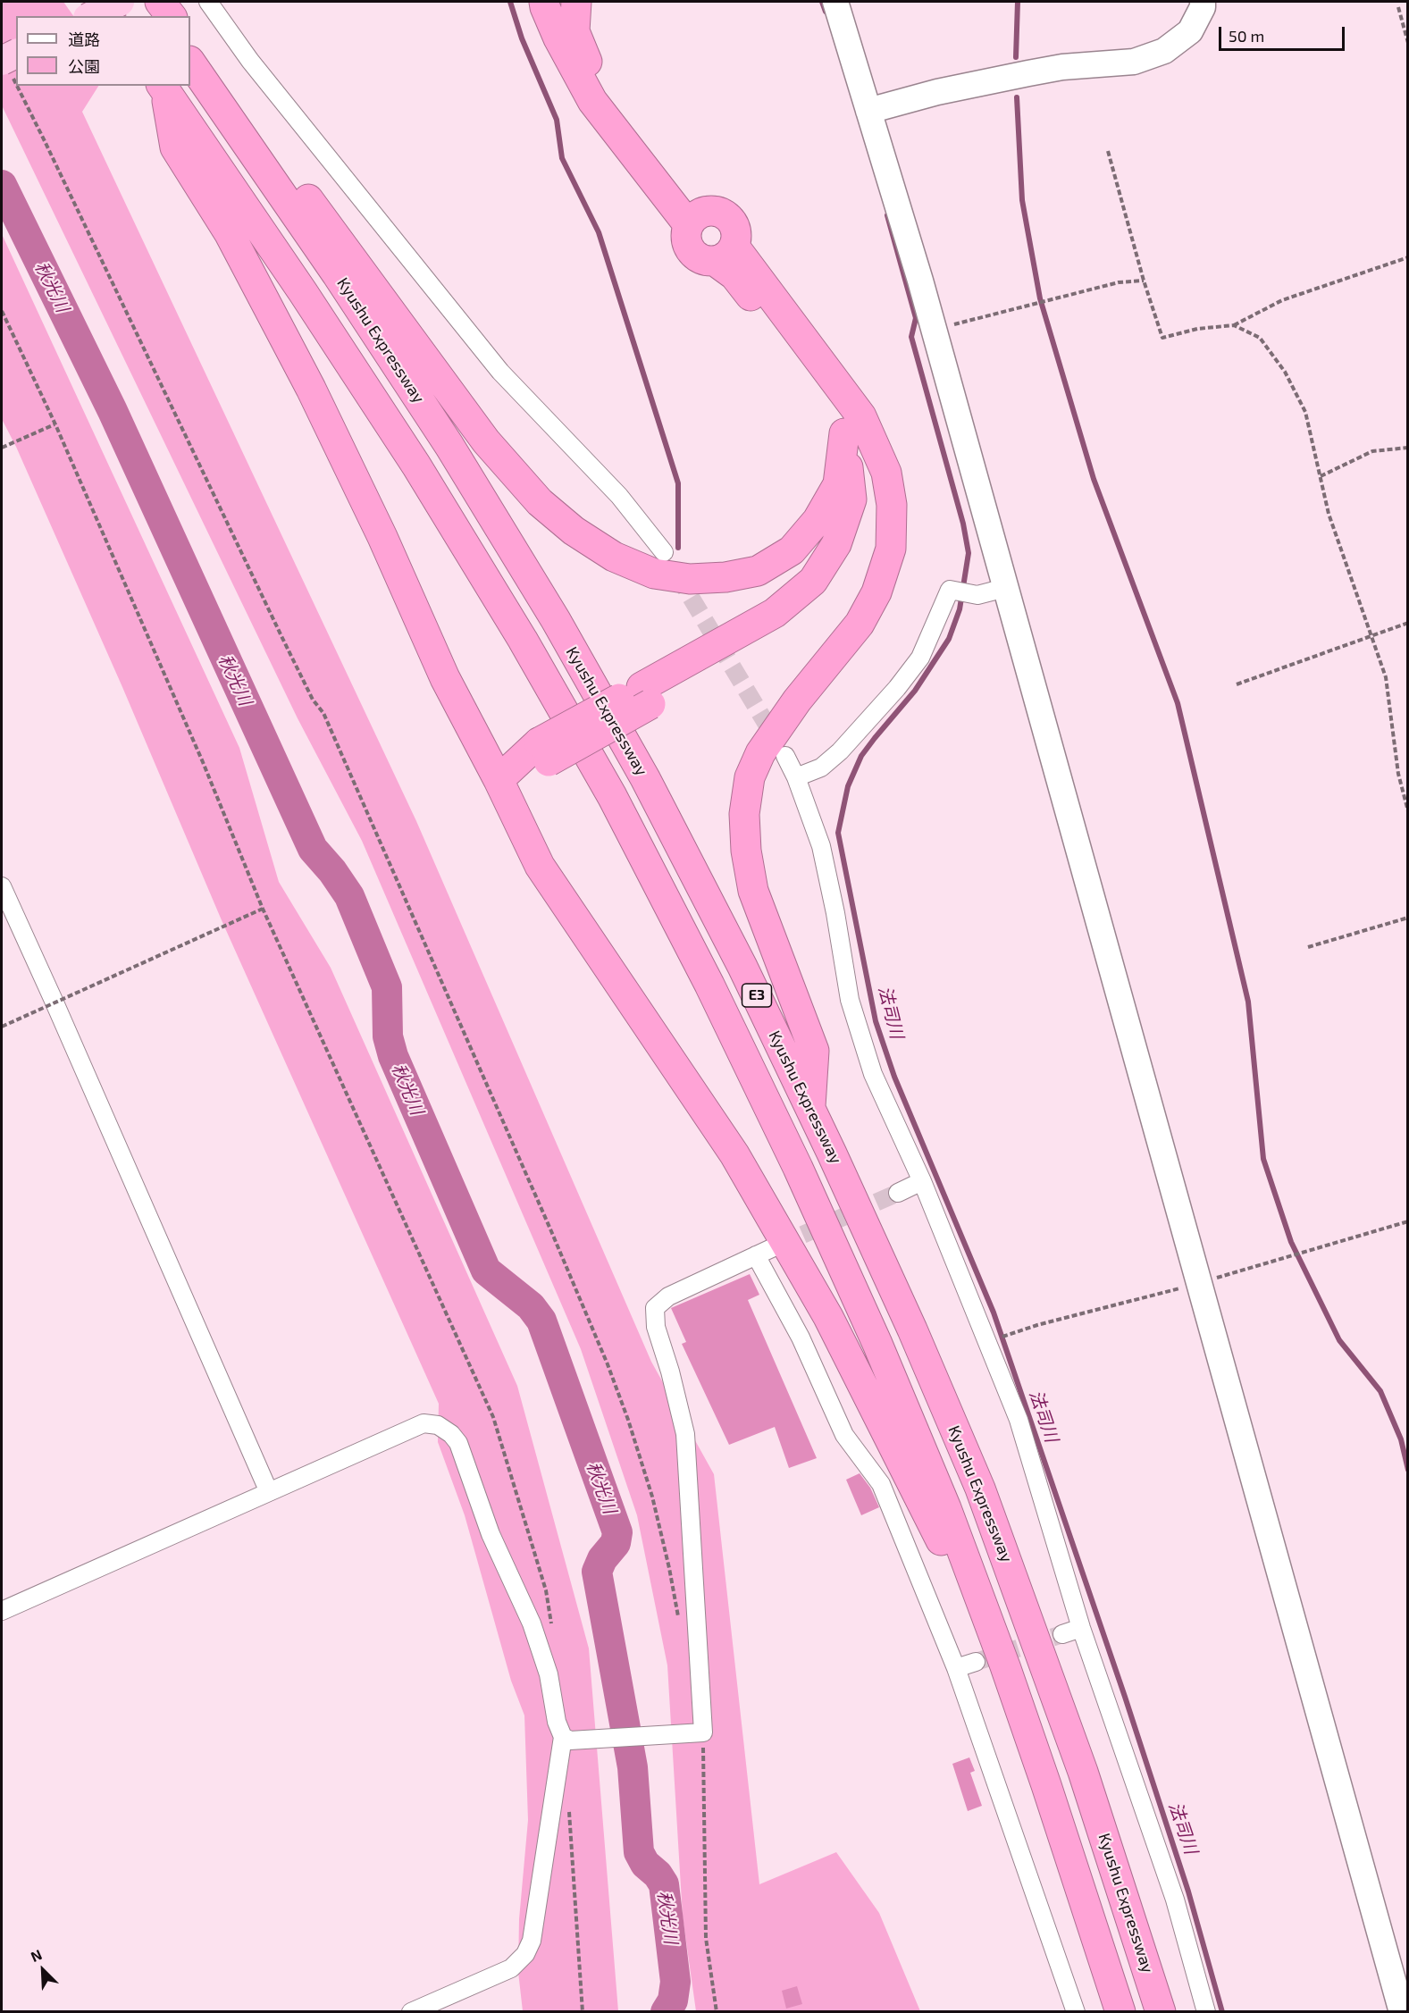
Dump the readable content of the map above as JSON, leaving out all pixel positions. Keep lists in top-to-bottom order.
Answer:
{
  "streets": {
    "highway": ["Kyushu Expressway", "E3"]
  },
  "water": ["秋光川", "法司川"],
  "legend": ["道路", "公園"],
  "scale_bar": "50 m",
  "north": "top left"
}
